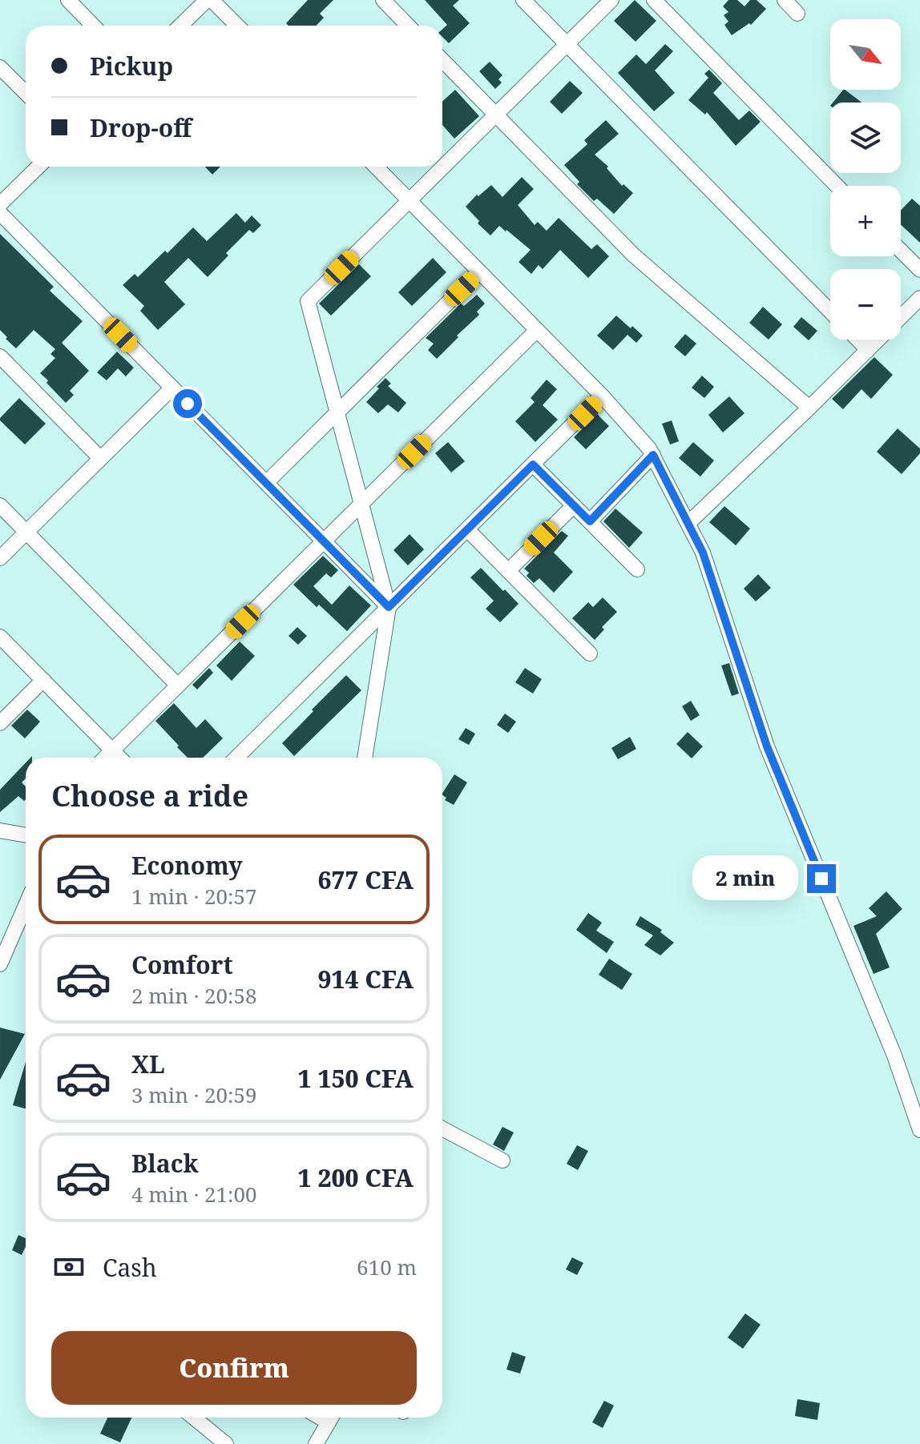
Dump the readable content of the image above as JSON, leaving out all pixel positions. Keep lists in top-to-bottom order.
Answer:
{
  "north": "bottom right",
  "page": {
    "map_buttons": ["+", "−"],
    "banner": ["Pickup", "Drop-off"],
    "heading": "Choose a ride",
    "list": [
      {
        "name": "Economy",
        "note": "1 min · 20:57",
        "value": "677 CFA"
      },
      {
        "name": "Comfort",
        "note": "2 min · 20:58",
        "value": "914 CFA"
      },
      {
        "name": "XL",
        "note": "3 min · 20:59",
        "value": "1 150 CFA"
      },
      {
        "name": "Black",
        "note": "4 min · 21:00",
        "value": "1 200 CFA"
      }
    ],
    "bubble": "2 min",
    "pay": ["Cash", "610 m"],
    "buttons": "Confirm"
  }
}
